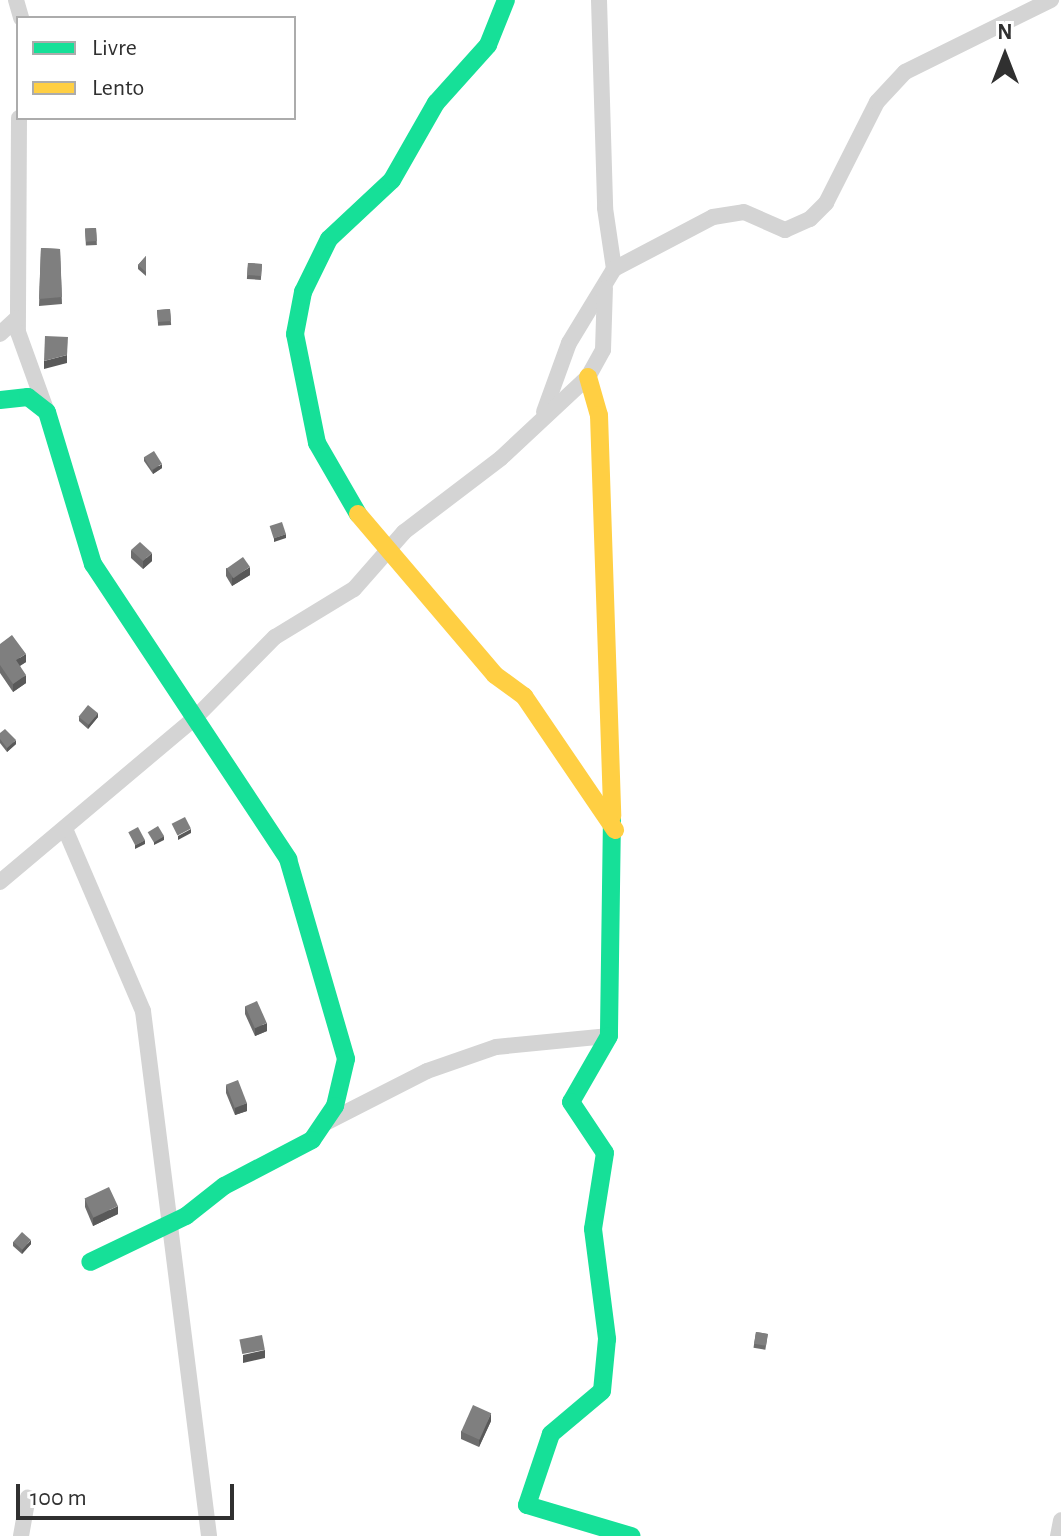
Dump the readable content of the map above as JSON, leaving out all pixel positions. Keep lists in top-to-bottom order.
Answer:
{
  "legend": ["Livre", "Lento"],
  "scale_bar": "100 m",
  "north": "top"
}
